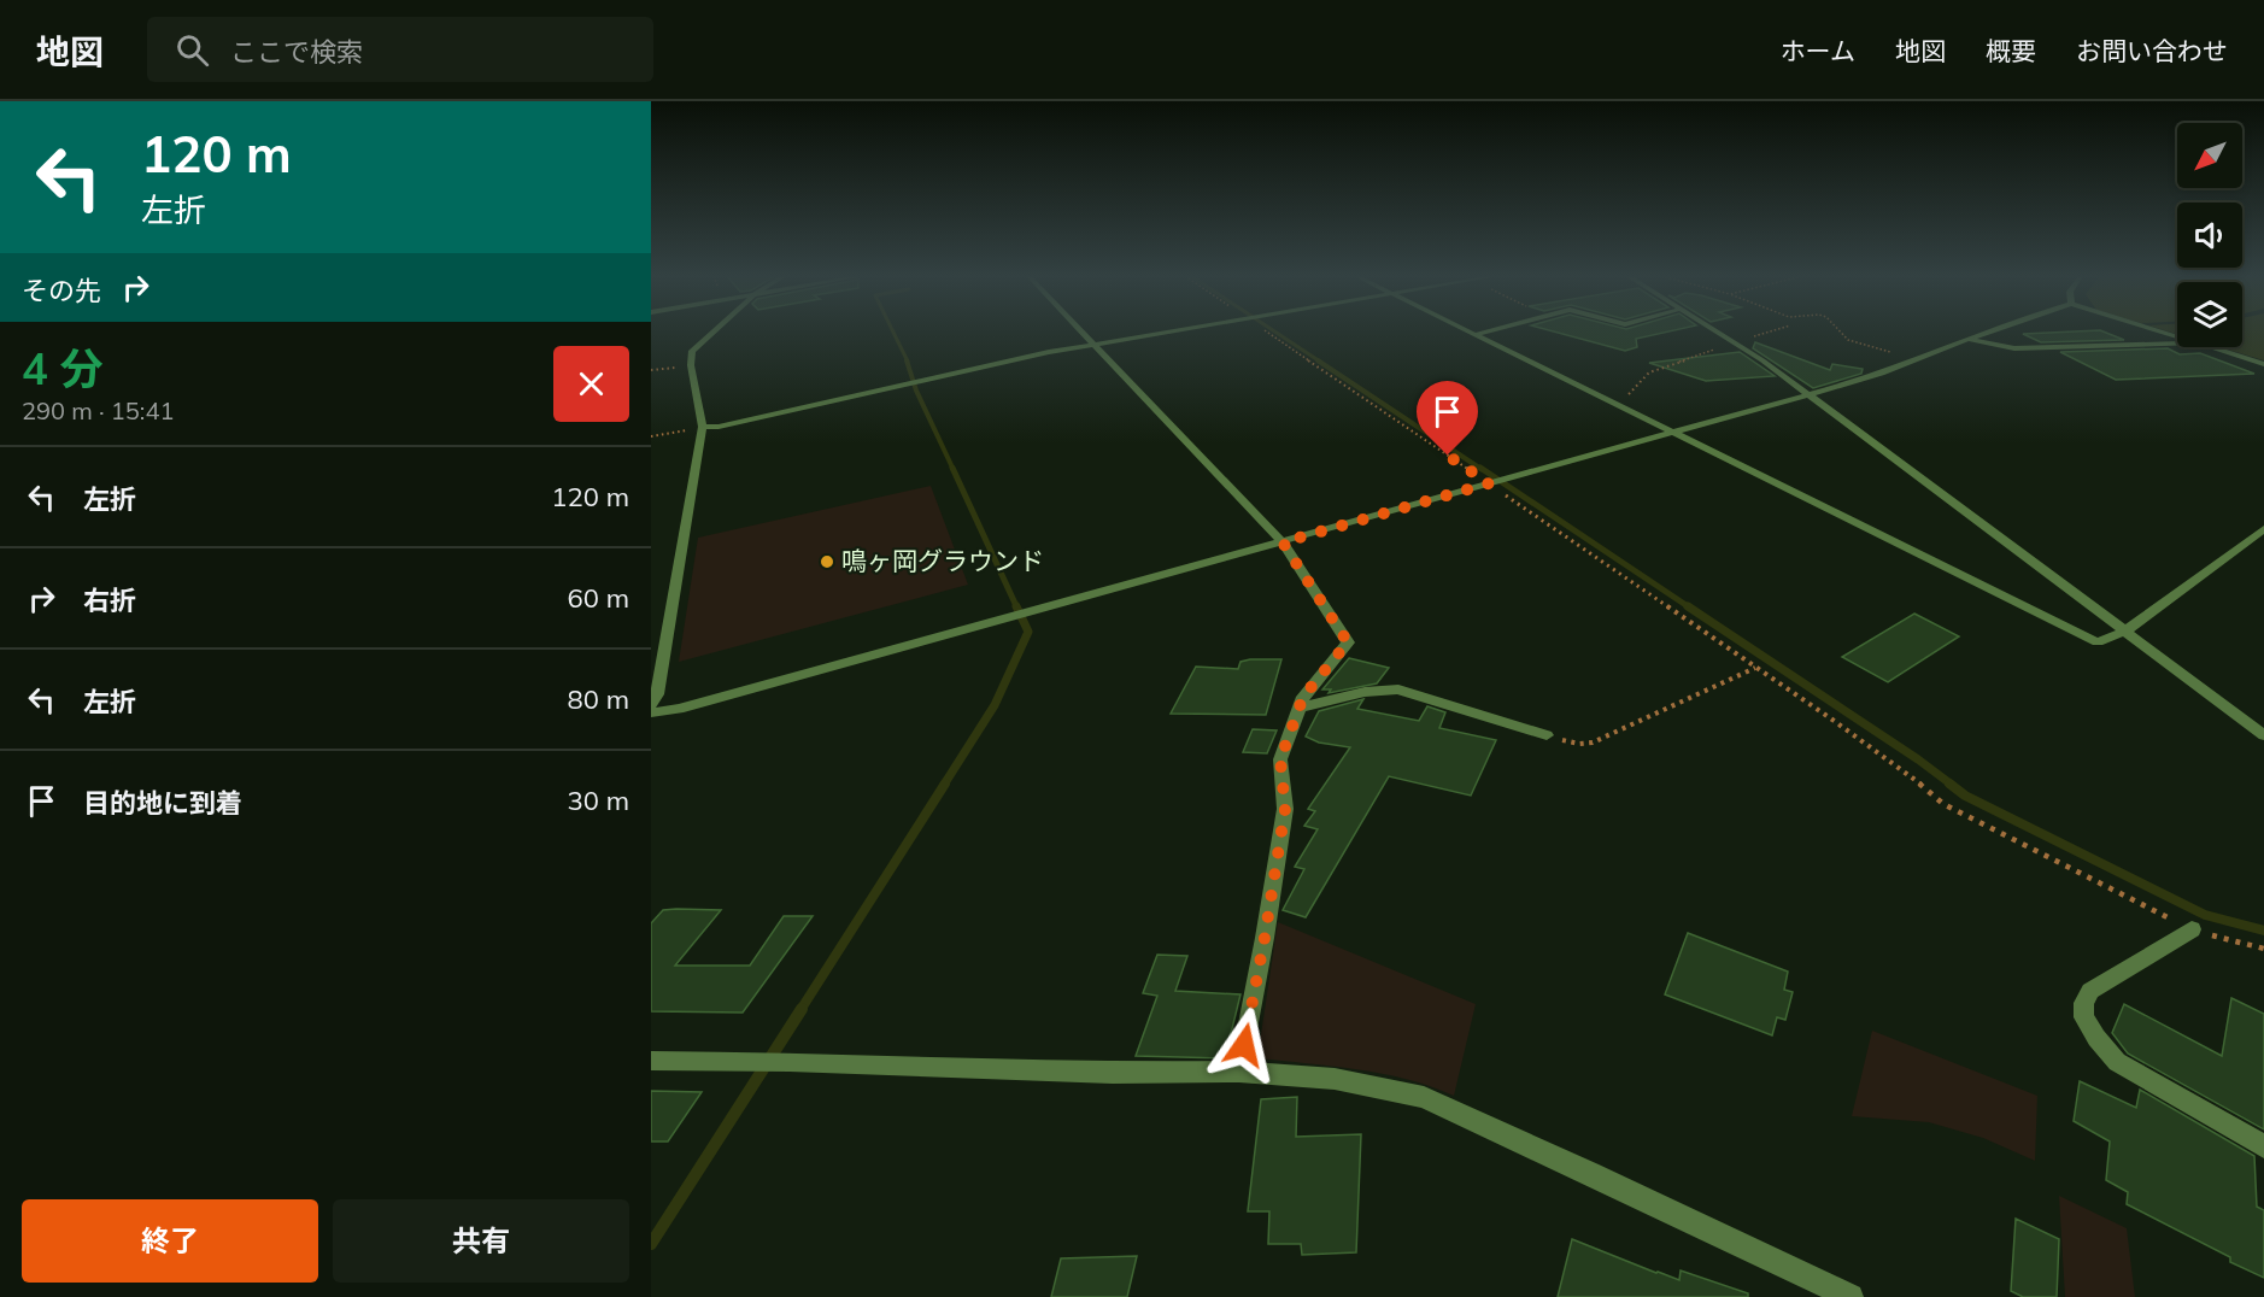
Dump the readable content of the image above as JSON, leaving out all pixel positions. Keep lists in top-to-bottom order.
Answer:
{
  "places": ["鳴ヶ岡グラウンド"],
  "north": "bottom left",
  "page": {
    "header": "地図",
    "search": "ここで検索",
    "nav": [
      "ホーム",
      "地図",
      "概要",
      "お問い合わせ"
    ],
    "turn": ["120 m", "左折"],
    "then": "その先",
    "heading": ["4 分", "290 m · 15:41"],
    "list": [
      {
        "name": "左折",
        "value": "120 m"
      },
      {
        "name": "右折",
        "value": "60 m"
      },
      {
        "name": "左折",
        "value": "80 m"
      },
      {
        "name": "目的地に到着",
        "value": "30 m"
      }
    ],
    "buttons": ["終了", "共有"]
  }
}
